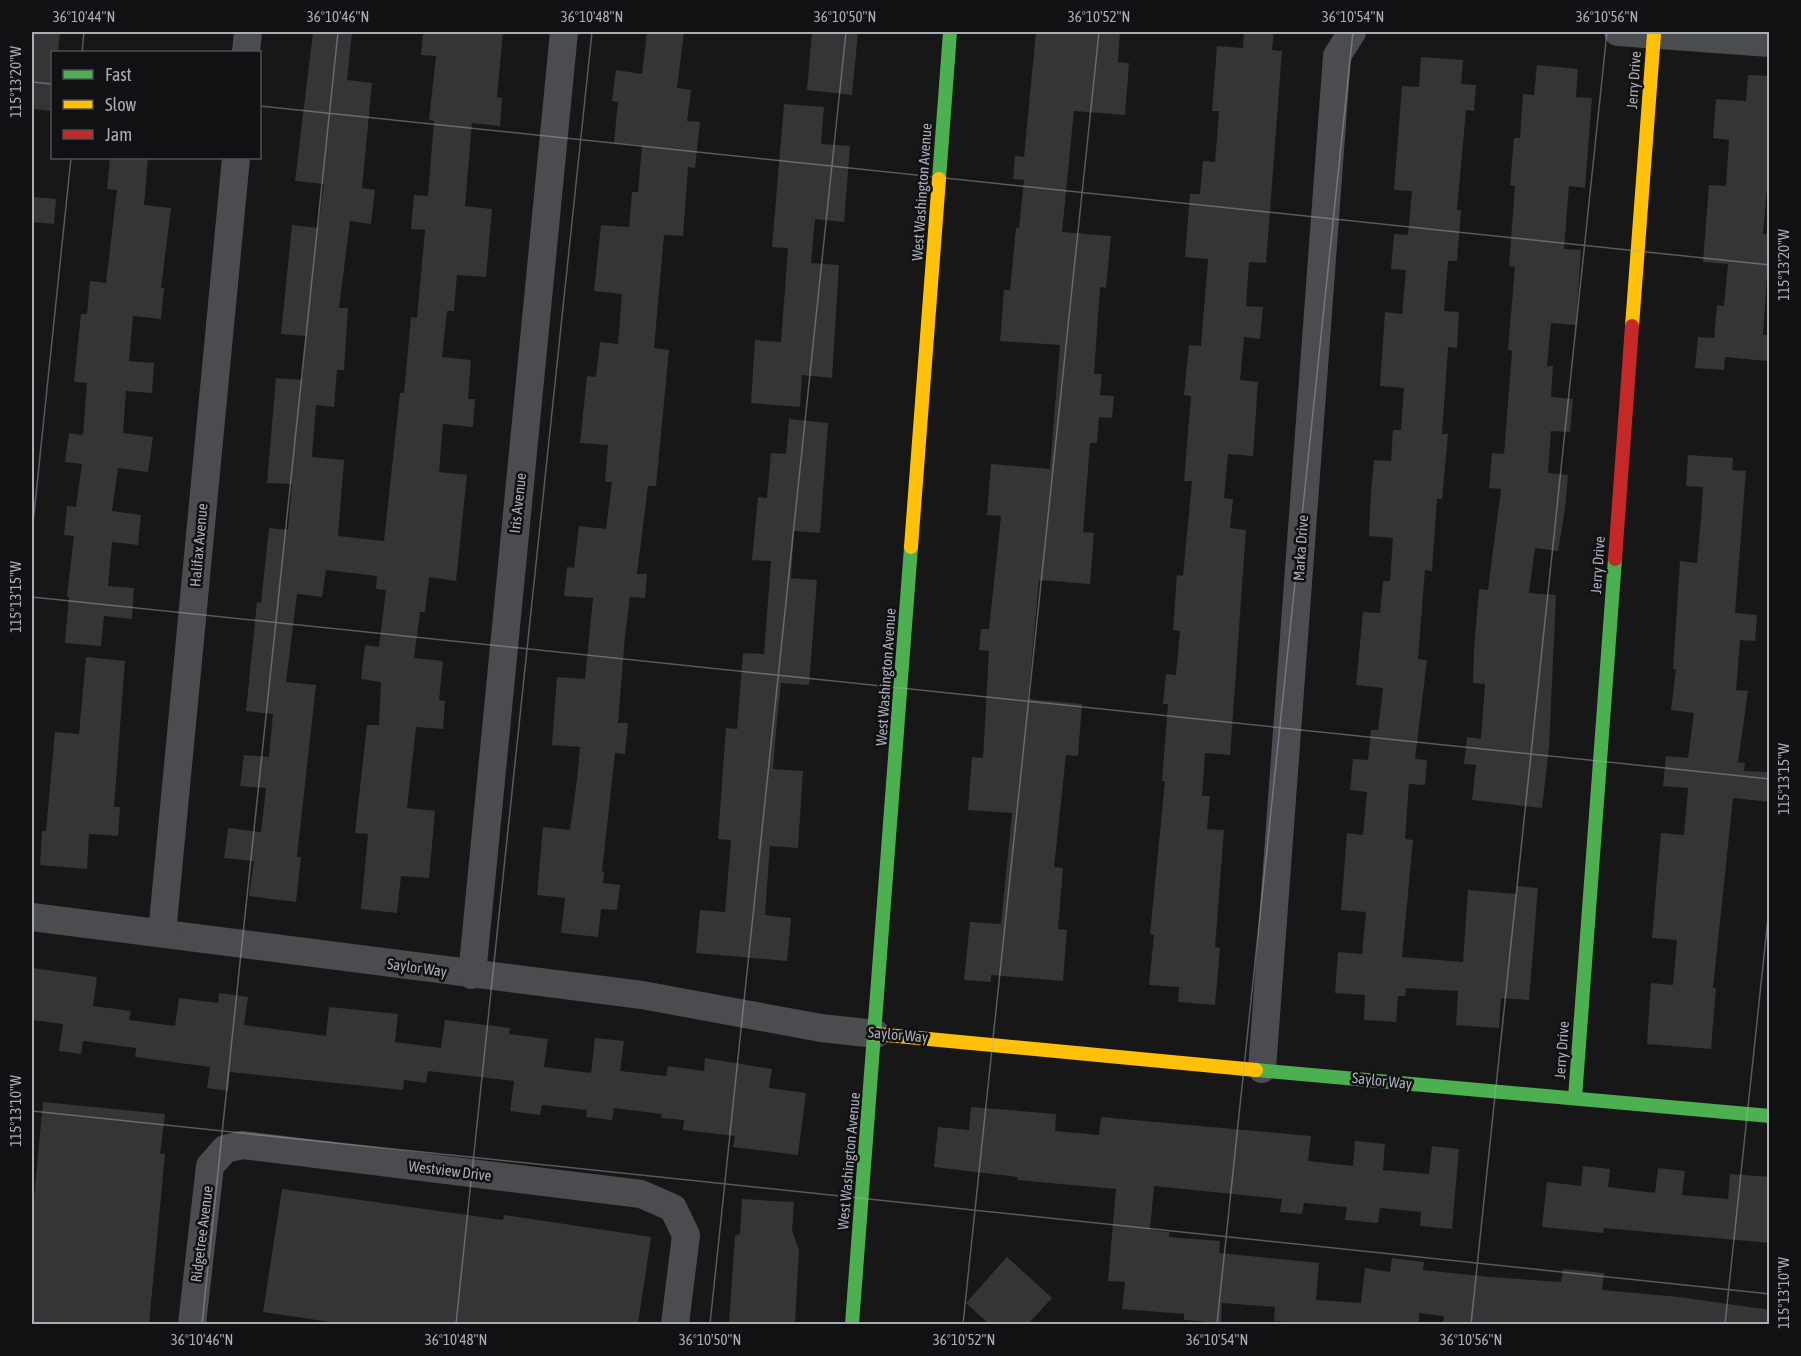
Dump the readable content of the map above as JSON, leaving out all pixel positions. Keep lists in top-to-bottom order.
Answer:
{
  "streets": {
    "street": [
      "Jerry Drive",
      "West Washington Avenue",
      "Iris Avenue",
      "Halifax Avenue",
      "Marka Drive",
      "Saylor Way",
      "Westview Drive",
      "Ridgetree Avenue"
    ]
  },
  "crossings": [
    ["Jerry Drive", "Saylor Way"],
    ["West Washington Avenue", "Saylor Way"],
    ["Iris Avenue", "Saylor Way"],
    ["Halifax Avenue", "Saylor Way"],
    ["Marka Drive", "Saylor Way"],
    ["Westview Drive", "Ridgetree Avenue"]
  ],
  "legend": ["Fast", "Slow", "Jam"],
  "coordinates": [
    "36°10'44\"N",
    "36°10'46\"N",
    "36°10'48\"N",
    "36°10'50\"N",
    "36°10'52\"N",
    "36°10'54\"N",
    "36°10'56\"N",
    "115°13'20\"W",
    "115°13'15\"W",
    "115°13'10\"W"
  ]
}
